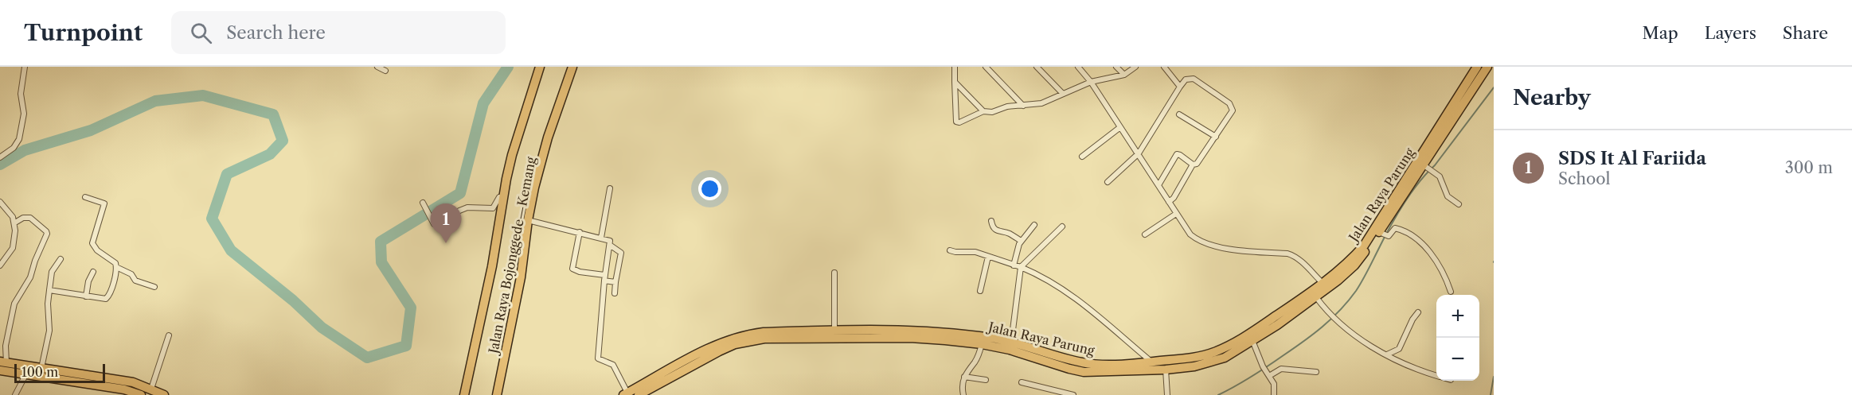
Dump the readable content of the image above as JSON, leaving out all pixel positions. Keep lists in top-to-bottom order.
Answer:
{
  "streets": {
    "highway": ["Jalan Raya Parung", "Jalan Raya Bojonggede—Kemang"]
  },
  "scale_bar": "100 m",
  "page": {
    "header": "Turnpoint",
    "search": "Search here",
    "nav": ["Map", "Layers", "Share"],
    "heading": "Nearby",
    "list": [
      {
        "mark": "1",
        "name": "SDS It Al Fariida",
        "note": "School",
        "value": "300 m"
      }
    ],
    "pins": "1",
    "map_buttons": ["+", "−"],
    "scale": "100 m"
  }
}
